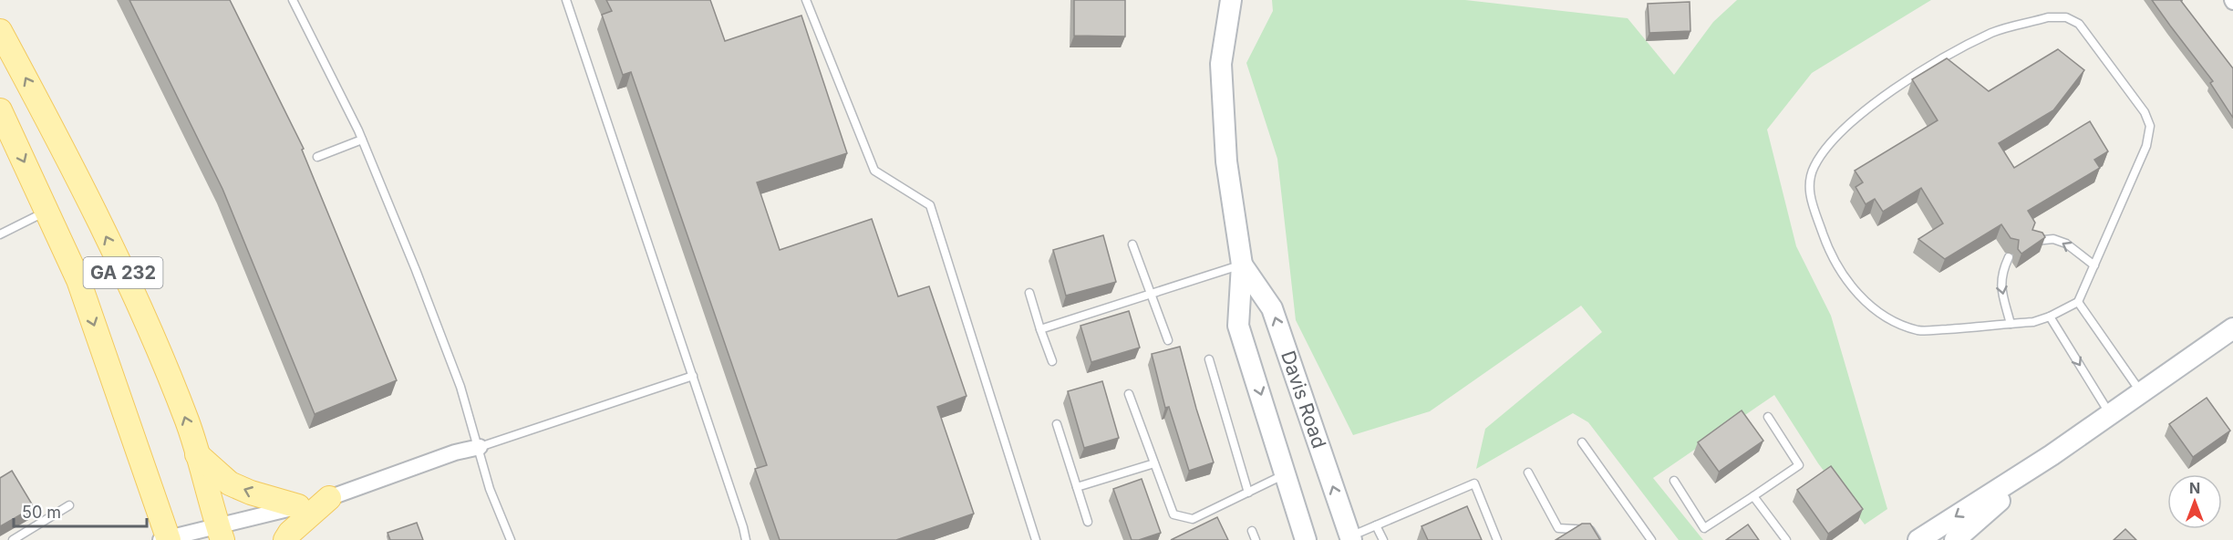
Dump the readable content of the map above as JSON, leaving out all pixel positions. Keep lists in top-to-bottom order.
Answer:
{
  "streets": {
    "main road": ["GA 232", "Davis Road"]
  },
  "scale_bar": "50 m",
  "north": "top"
}
